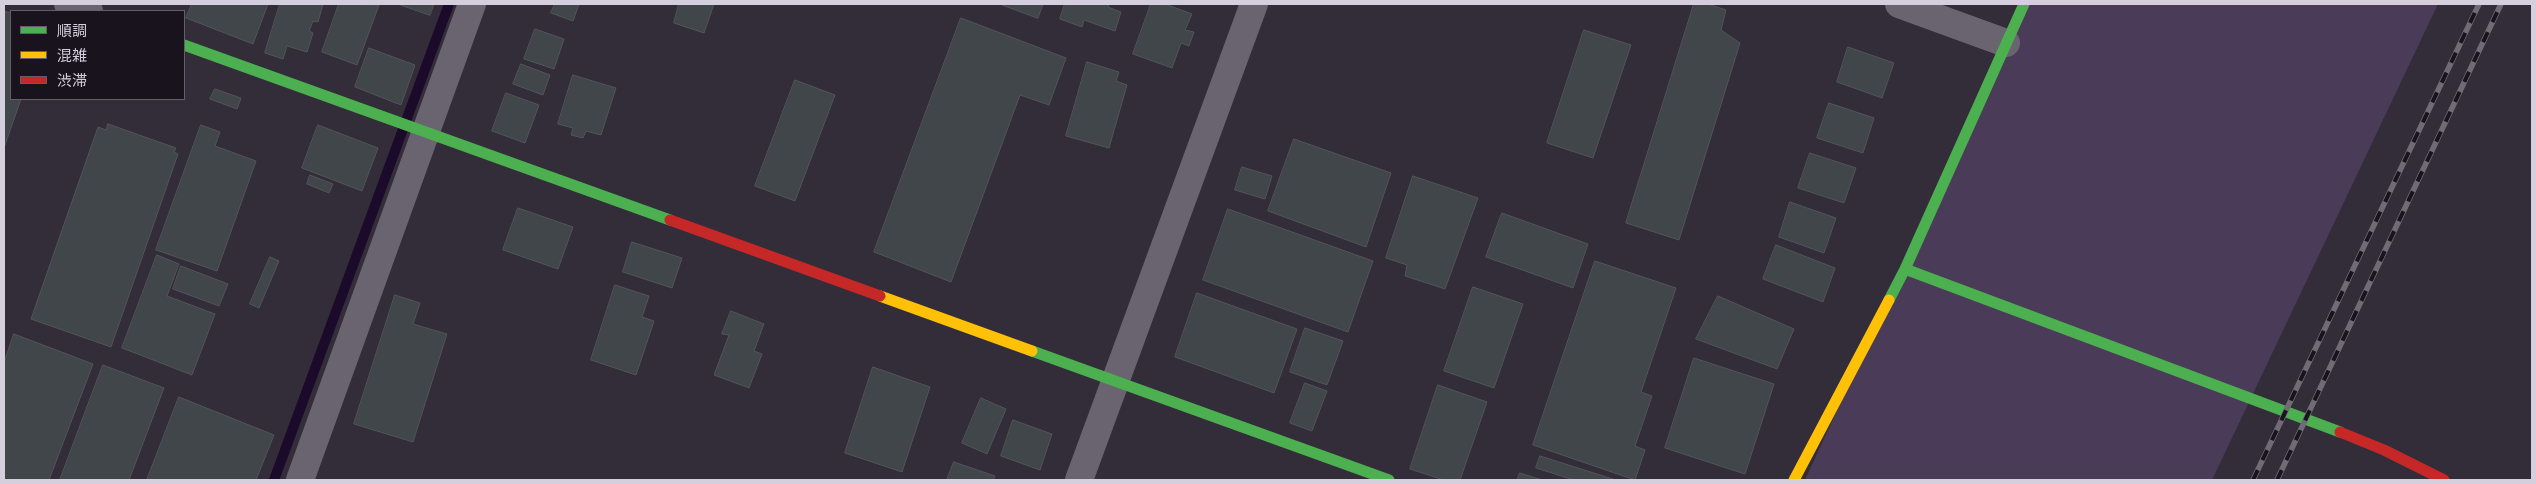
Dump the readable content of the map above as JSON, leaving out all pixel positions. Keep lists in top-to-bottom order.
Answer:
{
  "legend": ["順調", "混雑", "渋滞"]
}
